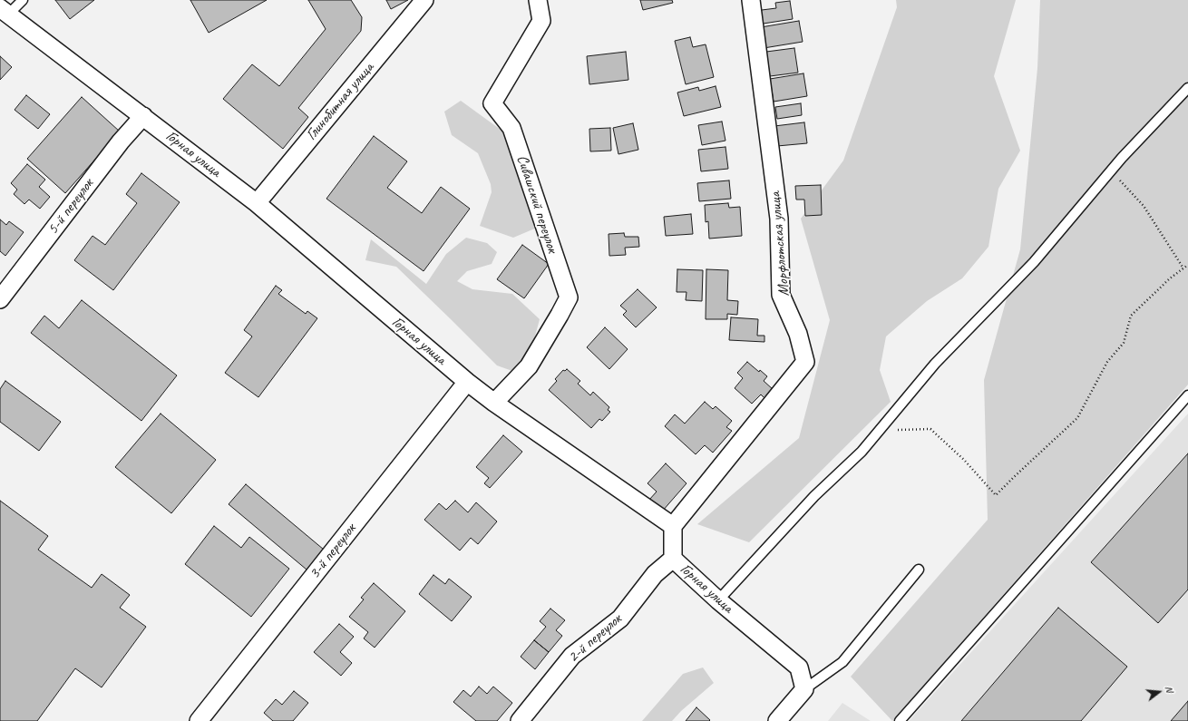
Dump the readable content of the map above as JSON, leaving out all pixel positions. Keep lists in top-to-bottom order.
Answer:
{
  "streets": {
    "street": [
      "Глинобитная улица",
      "Горная улица",
      "Сивашский переулок",
      "5-й переулок",
      "Морфлотская улица",
      "3-й переулок",
      "2-й переулок"
    ]
  },
  "crossings": [
    ["Глинобитная улица", "Горная улица"],
    ["Горная улица", "Сивашский переулок"],
    ["Горная улица", "5-й переулок"],
    ["Горная улица", "Морфлотская улица"],
    ["Горная улица", "3-й переулок"],
    ["Горная улица", "2-й переулок"]
  ],
  "north": "right"
}
